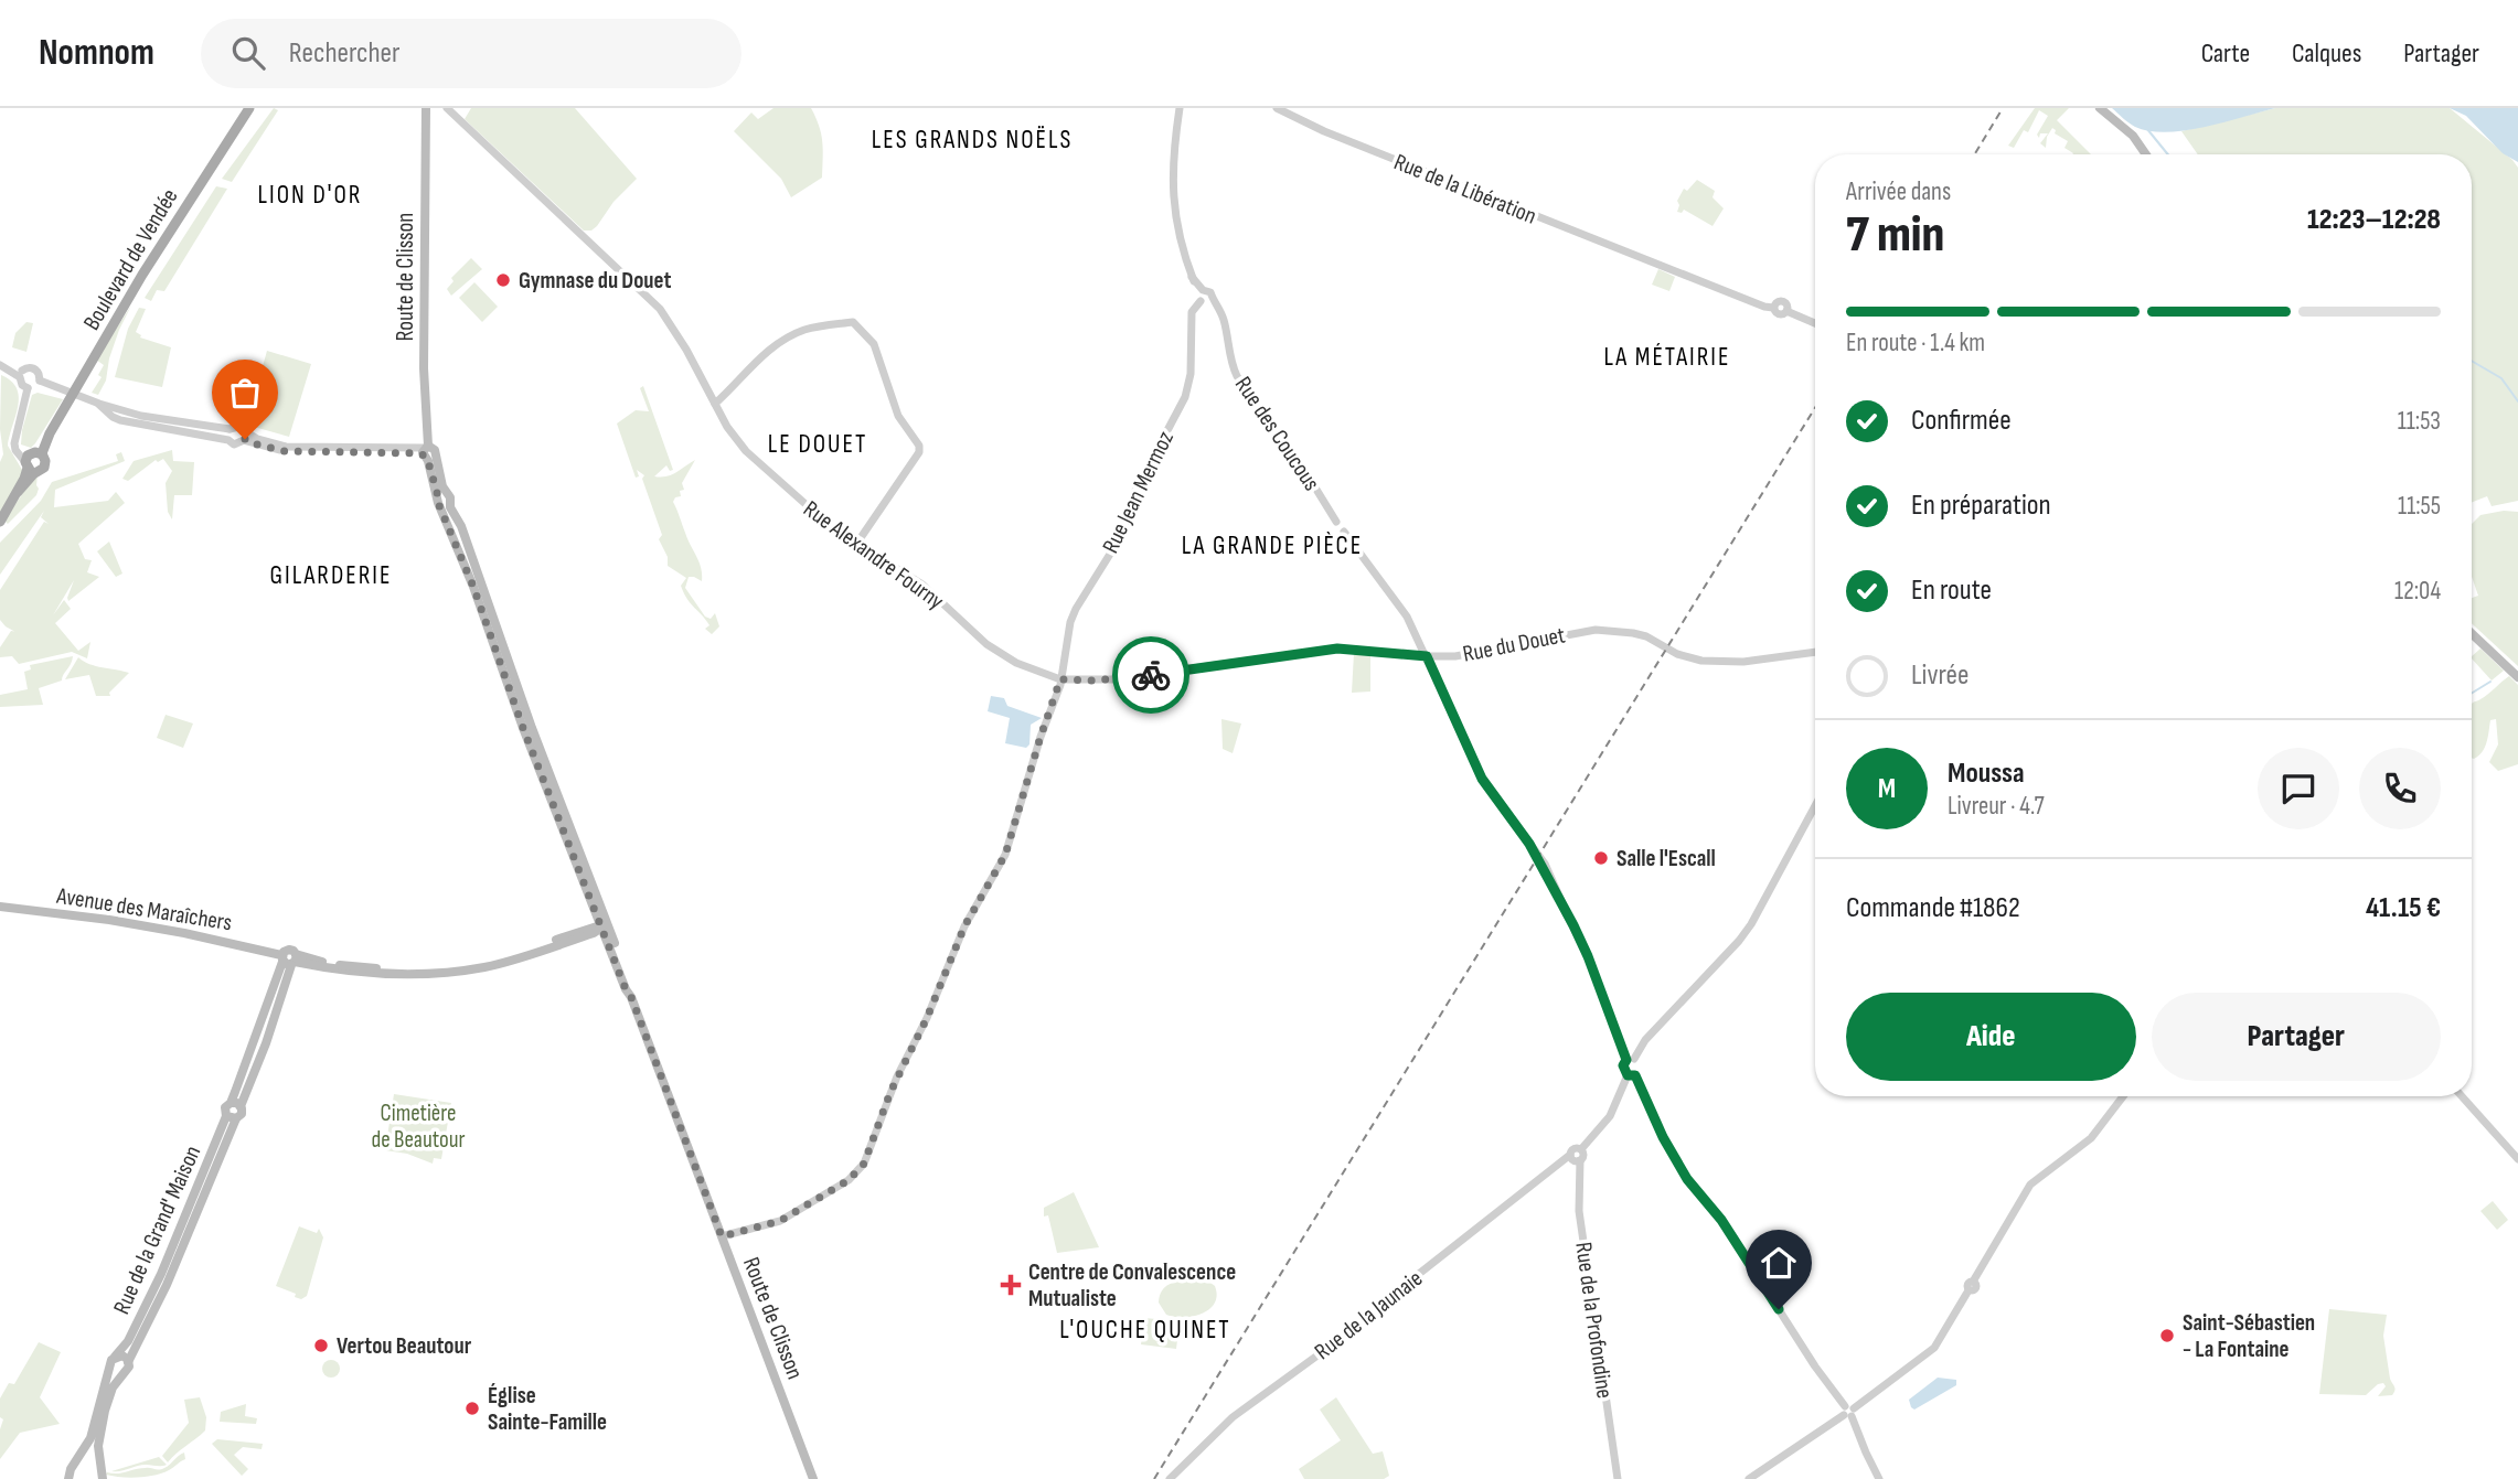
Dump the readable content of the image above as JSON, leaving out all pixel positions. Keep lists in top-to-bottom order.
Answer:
{
  "streets": {
    "main road": [
      "Boulevard de Vendée",
      "Route de Clisson",
      "Avenue des Maraîchers",
      "Rue de la Grand' Maison"
    ],
    "street": [
      "Rue de la Libération",
      "Rue des Coucous",
      "Rue Jean Mermoz",
      "Rue Alexandre Fourny",
      "Rue du Douet",
      "Rue de la Jaunaie",
      "Rue de la Profondine"
    ]
  },
  "crossings": [
    ["Route de Clisson", "Rue Jean Mermoz"],
    ["Route de Clisson", "Avenue des Maraîchers"],
    ["Rue des Coucous", "Rue Jean Mermoz"],
    ["Rue des Coucous", "Rue du Douet"],
    ["Rue Jean Mermoz", "Rue Alexandre Fourny"],
    ["Rue Jean Mermoz", "Rue du Douet"],
    ["Rue Alexandre Fourny", "Rue du Douet"],
    ["Rue de la Jaunaie", "Rue de la Profondine"]
  ],
  "districts": [
    "LES GRANDS NOËLS",
    "LION D'OR",
    "LA MÉTAIRIE",
    "LE DOUET",
    "LA GRANDE PIÈCE",
    "GILARDERIE",
    "L'OUCHE QUINET"
  ],
  "parks": ["Cimetière de Beautour"],
  "places": {
    "other": [
      "Gymnase du Douet",
      "Salle l'Escall",
      "Saint-Sébastien - La Fontaine",
      "Vertou Beautour",
      "Église Sainte-Famille"
    ],
    "health": ["Centre de Convalescence Mutualiste"]
  },
  "page": {
    "header": "Nomnom",
    "search": "Rechercher",
    "nav": ["Carte", "Calques", "Partager"],
    "heading": ["7 min", "Arrivée dans", "12:23–12:28"],
    "panel": [
      "Moussa",
      "Livreur · 4.7",
      "Commande #1862",
      "41.15 €"
    ],
    "bar": "En route · 1.4 km",
    "list": [
      ["Confirmée", "11:53"],
      ["En préparation", "11:55"],
      ["En route", "12:04"],
      "Livrée"
    ],
    "round": "M",
    "buttons": ["Aide", "Partager"]
  }
}
